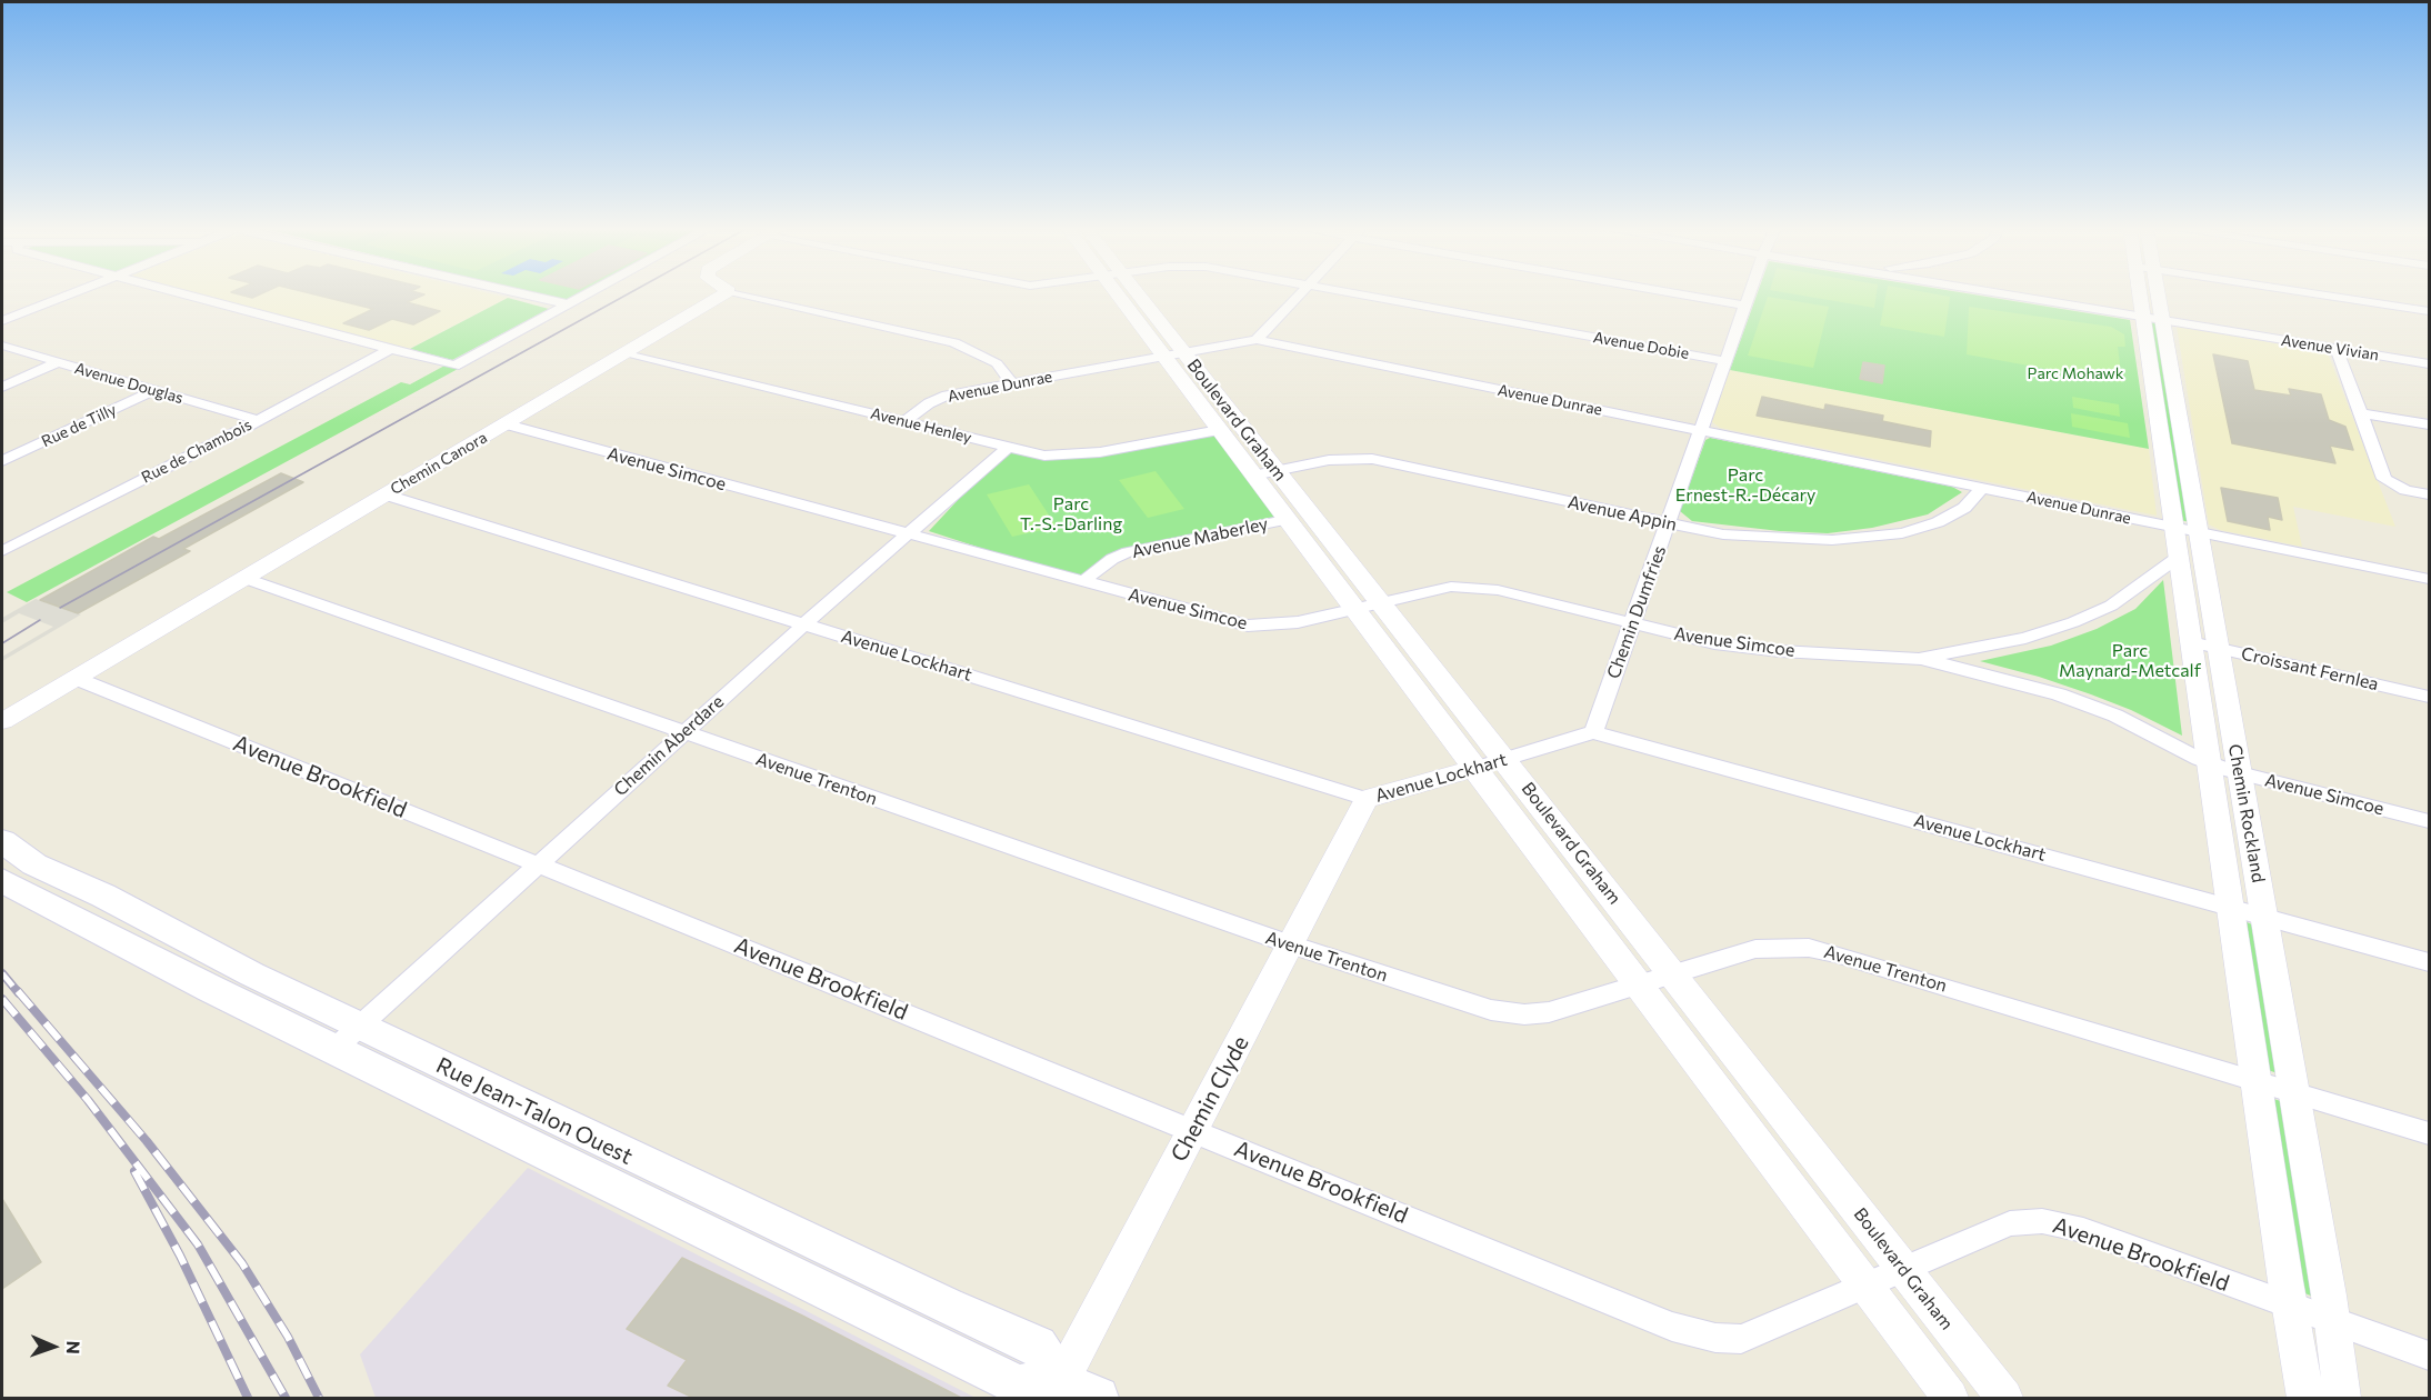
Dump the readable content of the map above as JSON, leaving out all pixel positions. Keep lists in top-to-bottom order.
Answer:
{
  "streets": {
    "main road": ["Rue Jean-Talon Ouest"],
    "street": [
      "Avenue Dobie",
      "Avenue Vivian",
      "Avenue Douglas",
      "Avenue Dunrae",
      "Boulevard Graham",
      "Rue de Tilly",
      "Avenue Henley",
      "Rue de Chambois",
      "Chemin Canora",
      "Avenue Simcoe",
      "Avenue Appin",
      "Avenue Maberley",
      "Chemin Dumfries",
      "Avenue Lockhart",
      "Croissant Fernlea",
      "Chemin Aberdare",
      "Avenue Brookfield",
      "Avenue Trenton",
      "Chemin Rockland",
      "Chemin Clyde"
    ]
  },
  "crossings": [
    ["Avenue Dobie", "Chemin Dumfries"],
    ["Avenue Vivian", "Chemin Rockland"],
    ["Avenue Douglas", "Rue de Tilly"],
    ["Avenue Douglas", "Rue de Chambois"],
    ["Avenue Dunrae", "Boulevard Graham"],
    ["Avenue Dunrae", "Avenue Henley"],
    ["Avenue Dunrae", "Avenue Appin"],
    ["Avenue Dunrae", "Chemin Dumfries"],
    ["Avenue Dunrae", "Chemin Rockland"],
    ["Boulevard Graham", "Avenue Henley"],
    ["Boulevard Graham", "Avenue Simcoe"],
    ["Boulevard Graham", "Avenue Appin"],
    ["Boulevard Graham", "Avenue Maberley"],
    ["Boulevard Graham", "Avenue Lockhart"],
    ["Boulevard Graham", "Avenue Brookfield"],
    ["Boulevard Graham", "Avenue Trenton"],
    ["Avenue Henley", "Chemin Canora"],
    ["Avenue Henley", "Chemin Aberdare"],
    ["Chemin Canora", "Avenue Simcoe"],
    ["Chemin Canora", "Avenue Lockhart"],
    ["Chemin Canora", "Avenue Brookfield"],
    ["Chemin Canora", "Avenue Trenton"],
    ["Avenue Simcoe", "Avenue Maberley"],
    ["Avenue Simcoe", "Chemin Dumfries"],
    ["Avenue Simcoe", "Chemin Aberdare"],
    ["Avenue Simcoe", "Chemin Rockland"],
    ["Avenue Appin", "Chemin Dumfries"],
    ["Chemin Dumfries", "Avenue Lockhart"],
    ["Avenue Lockhart", "Chemin Aberdare"],
    ["Avenue Lockhart", "Chemin Rockland"],
    ["Avenue Lockhart", "Chemin Clyde"],
    ["Croissant Fernlea", "Chemin Rockland"],
    ["Chemin Aberdare", "Avenue Brookfield"],
    ["Chemin Aberdare", "Avenue Trenton"],
    ["Chemin Aberdare", "Rue Jean-Talon Ouest"],
    ["Avenue Brookfield", "Chemin Rockland"],
    ["Avenue Brookfield", "Chemin Clyde"],
    ["Avenue Trenton", "Chemin Rockland"],
    ["Avenue Trenton", "Chemin Clyde"],
    ["Chemin Clyde", "Rue Jean-Talon Ouest"]
  ],
  "parks": [
    "Parc Mohawk",
    "Parc Ernest-R.-Décary",
    "Parc T.-S.-Darling",
    "Parc Maynard-Metcalf"
  ],
  "north": "right"
}
